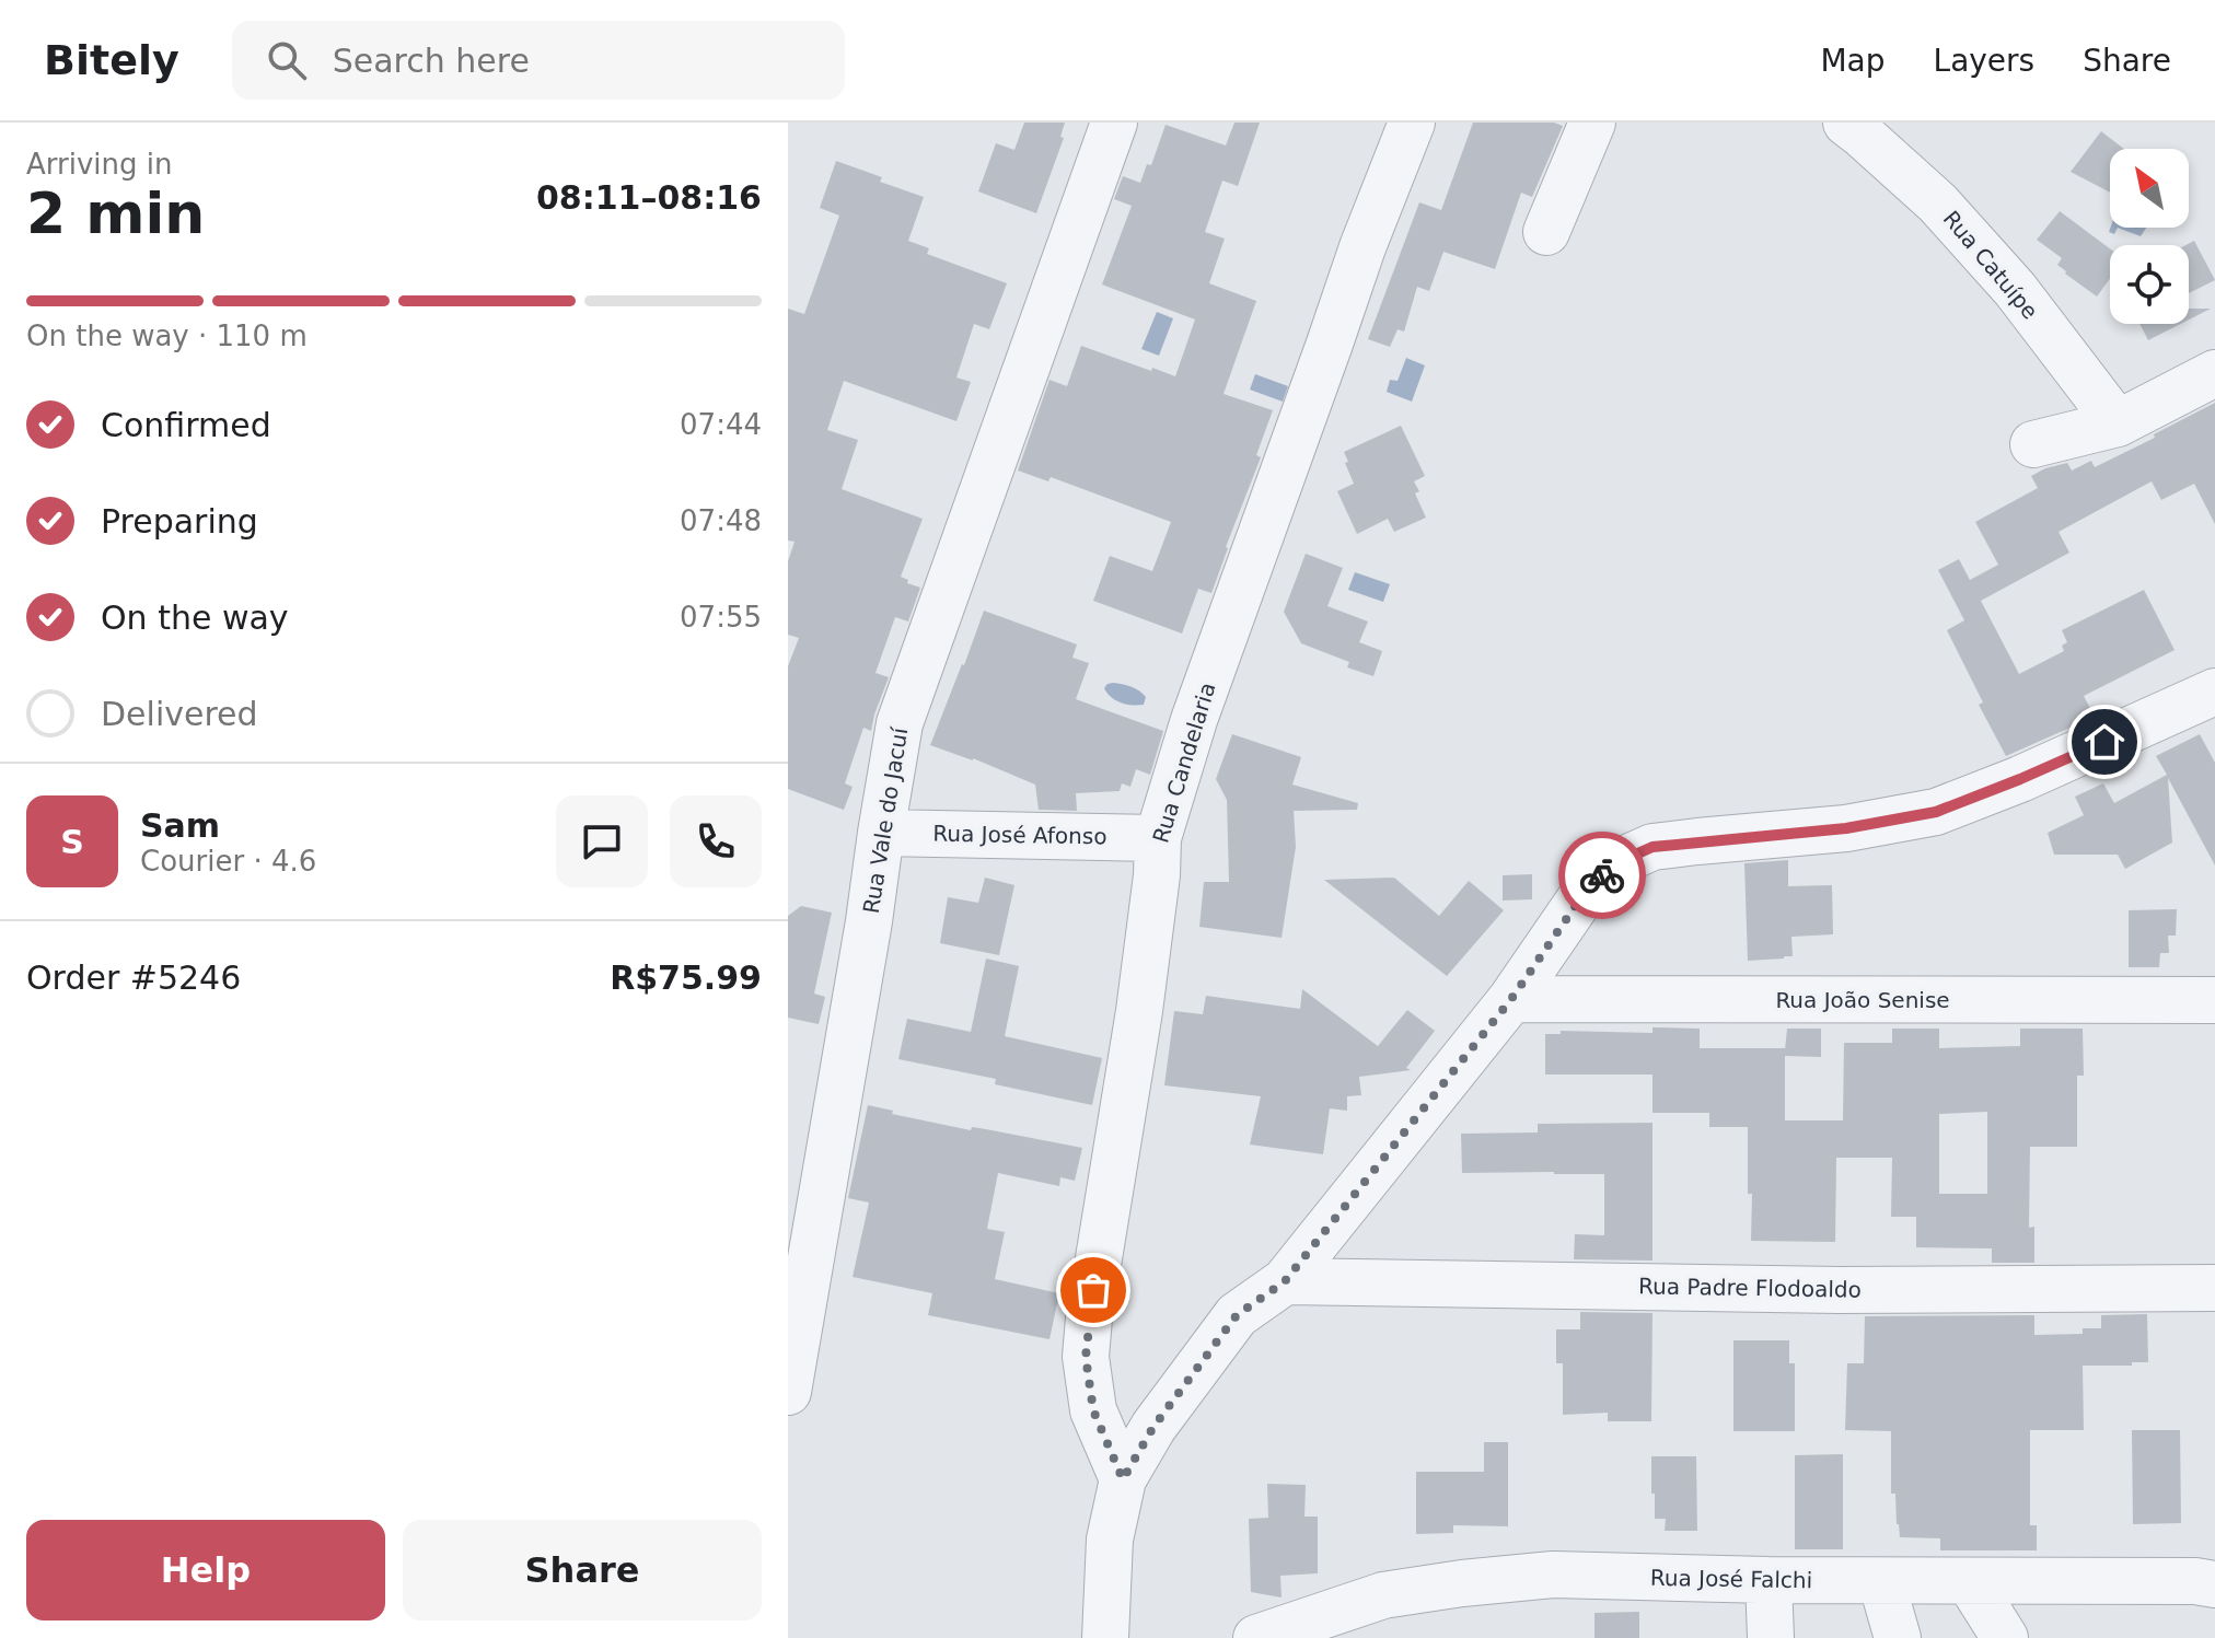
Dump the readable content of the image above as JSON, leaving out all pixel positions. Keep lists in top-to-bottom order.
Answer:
{
  "streets": {
    "street": [
      "Rua Catuípe",
      "Rua Candelaria",
      "Rua Vale do Jacuí",
      "Rua José Afonso",
      "Rua João Senise",
      "Rua Padre Flodoaldo",
      "Rua José Falchi"
    ]
  },
  "crossings": [
    ["Rua Candelaria", "Rua José Afonso"],
    ["Rua Vale do Jacuí", "Rua José Afonso"]
  ],
  "north": "top left",
  "page": {
    "header": "Bitely",
    "search": "Search here",
    "nav": ["Map", "Layers", "Share"],
    "heading": ["2 min", "Arriving in", "08:11–08:16"],
    "panel": [
      "Sam",
      "Courier · 4.6",
      "Order #5246",
      "R$75.99"
    ],
    "bar": "On the way · 110 m",
    "list": [
      ["Confirmed", "07:44"],
      ["Preparing", "07:48"],
      ["On the way", "07:55"],
      "Delivered"
    ],
    "round": "S",
    "buttons": ["Help", "Share"]
  }
}
